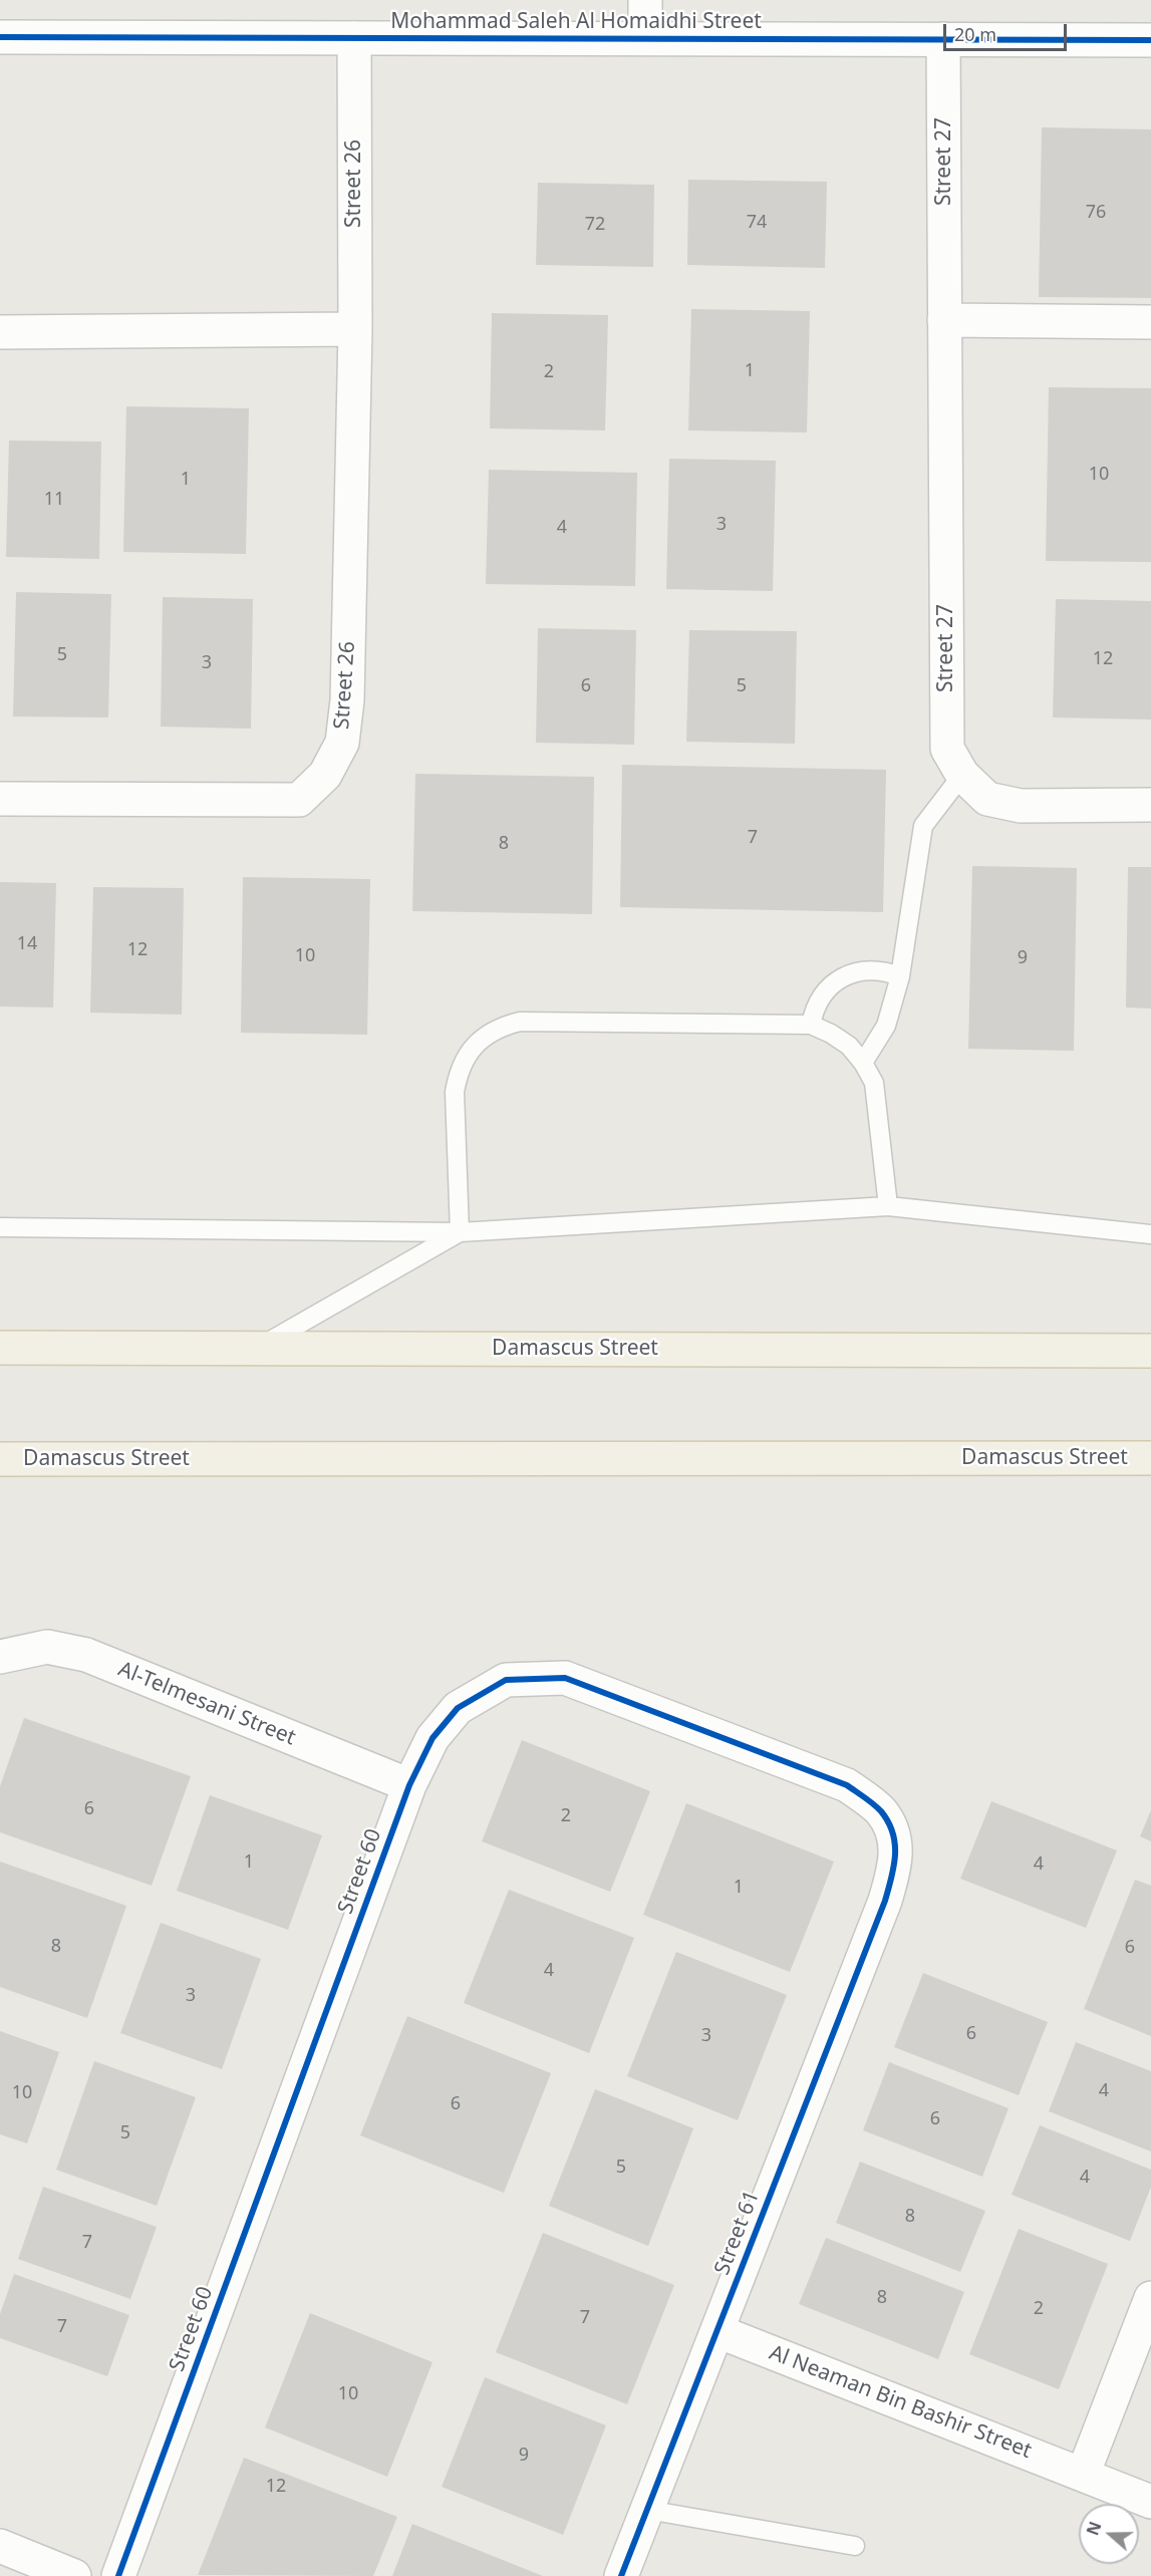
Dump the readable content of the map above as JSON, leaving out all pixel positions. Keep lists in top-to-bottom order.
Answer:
{
  "streets": {
    "main road": ["Damascus Street"],
    "street": [
      "Mohammad Saleh Al Homaidhi Street",
      "Street 27",
      "Street 26",
      "Al-Telmesani Street",
      "Street 60",
      "Street 61",
      "Al Neaman Bin Bashir Street"
    ]
  },
  "crossings": [
    ["Mohammad Saleh Al Homaidhi Street", "Street 27"],
    ["Mohammad Saleh Al Homaidhi Street", "Street 26"],
    ["Al-Telmesani Street", "Street 60"],
    ["Street 60", "Street 61"],
    ["Street 61", "Al Neaman Bin Bashir Street"]
  ],
  "house_numbers": [
    "76",
    "74",
    "72",
    "1",
    "2",
    "10",
    "1",
    "11",
    "3",
    "4",
    "5",
    "12",
    "3",
    "6",
    "5",
    "7",
    "8",
    "14",
    "12",
    "10",
    "9",
    "6",
    "2",
    "1",
    "4",
    "1",
    "8",
    "6",
    "4",
    "3",
    "6",
    "3",
    "4",
    "10",
    "6",
    "6",
    "5",
    "5",
    "4",
    "8",
    "7",
    "8",
    "2",
    "7",
    "7",
    "10",
    "9",
    "12"
  ],
  "scale_bar": "20 m",
  "north": "left"
}
